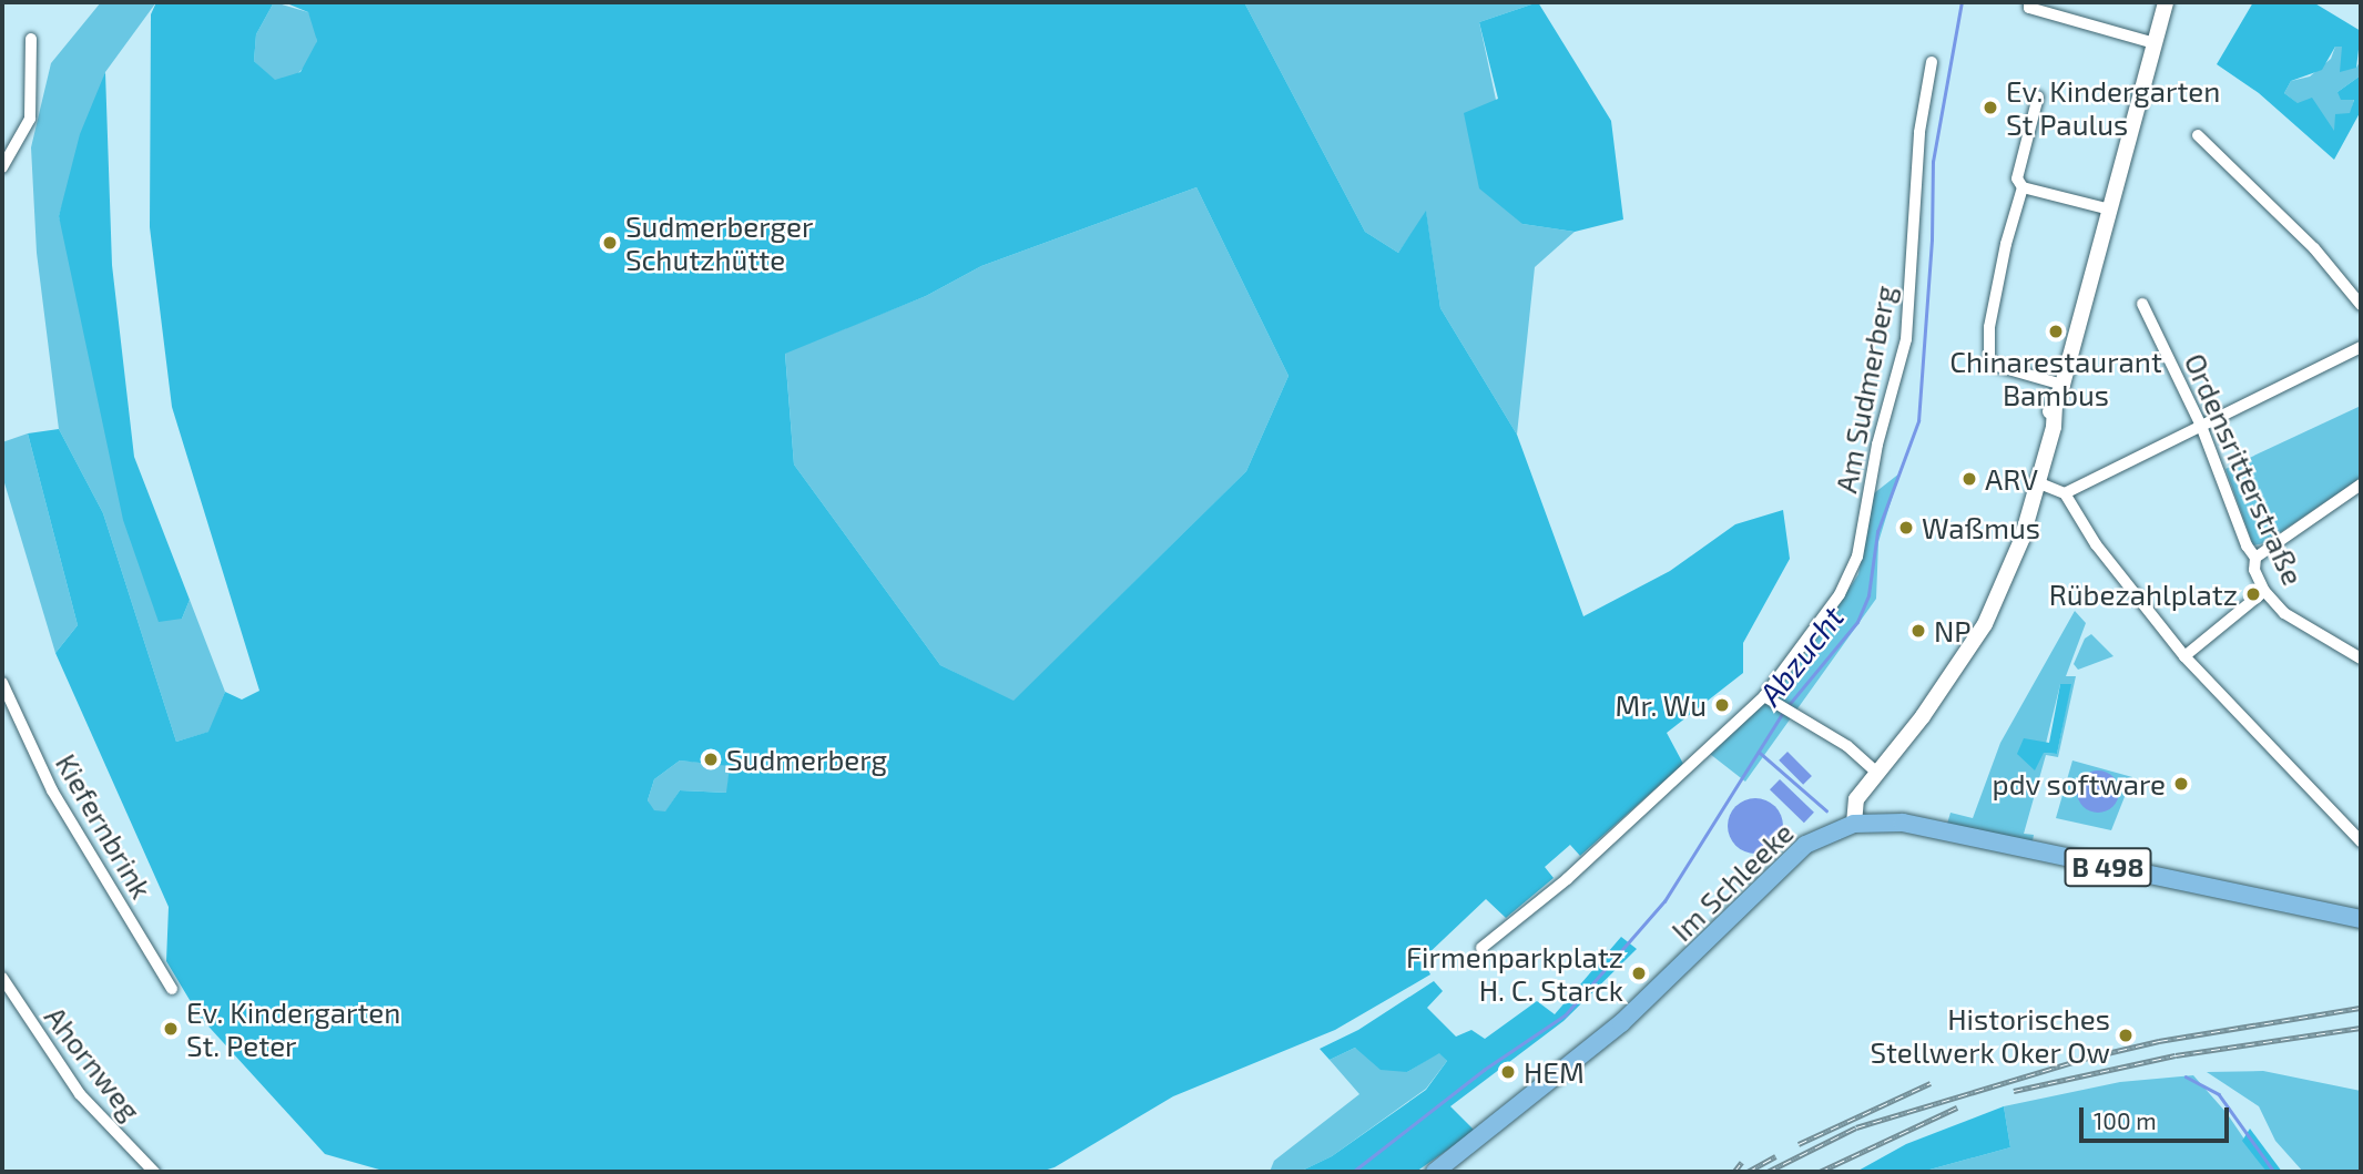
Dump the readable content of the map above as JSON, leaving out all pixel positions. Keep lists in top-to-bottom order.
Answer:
{
  "streets": {
    "main road": ["B 498", "Im Schleeke"],
    "street": [
      "Am Sudmerberg",
      "Ordensritterstraße",
      "Kiefernbrink",
      "Ahornweg"
    ]
  },
  "water": ["Abzucht"],
  "places": [
    "Ev. Kindergarten St Paulus",
    "Sudmerberger Schutzhütte",
    "Chinarestaurant Bambus",
    "ARV",
    "Waßmus",
    "Rübezahlplatz",
    "NP",
    "Mr. Wu",
    "Sudmerberg",
    "pdv software",
    "Firmenparkplatz H. C. Starck",
    "Ev. Kindergarten St. Peter",
    "Historisches Stellwerk Oker Ow",
    "HEM"
  ],
  "scale_bar": "100 m"
}
